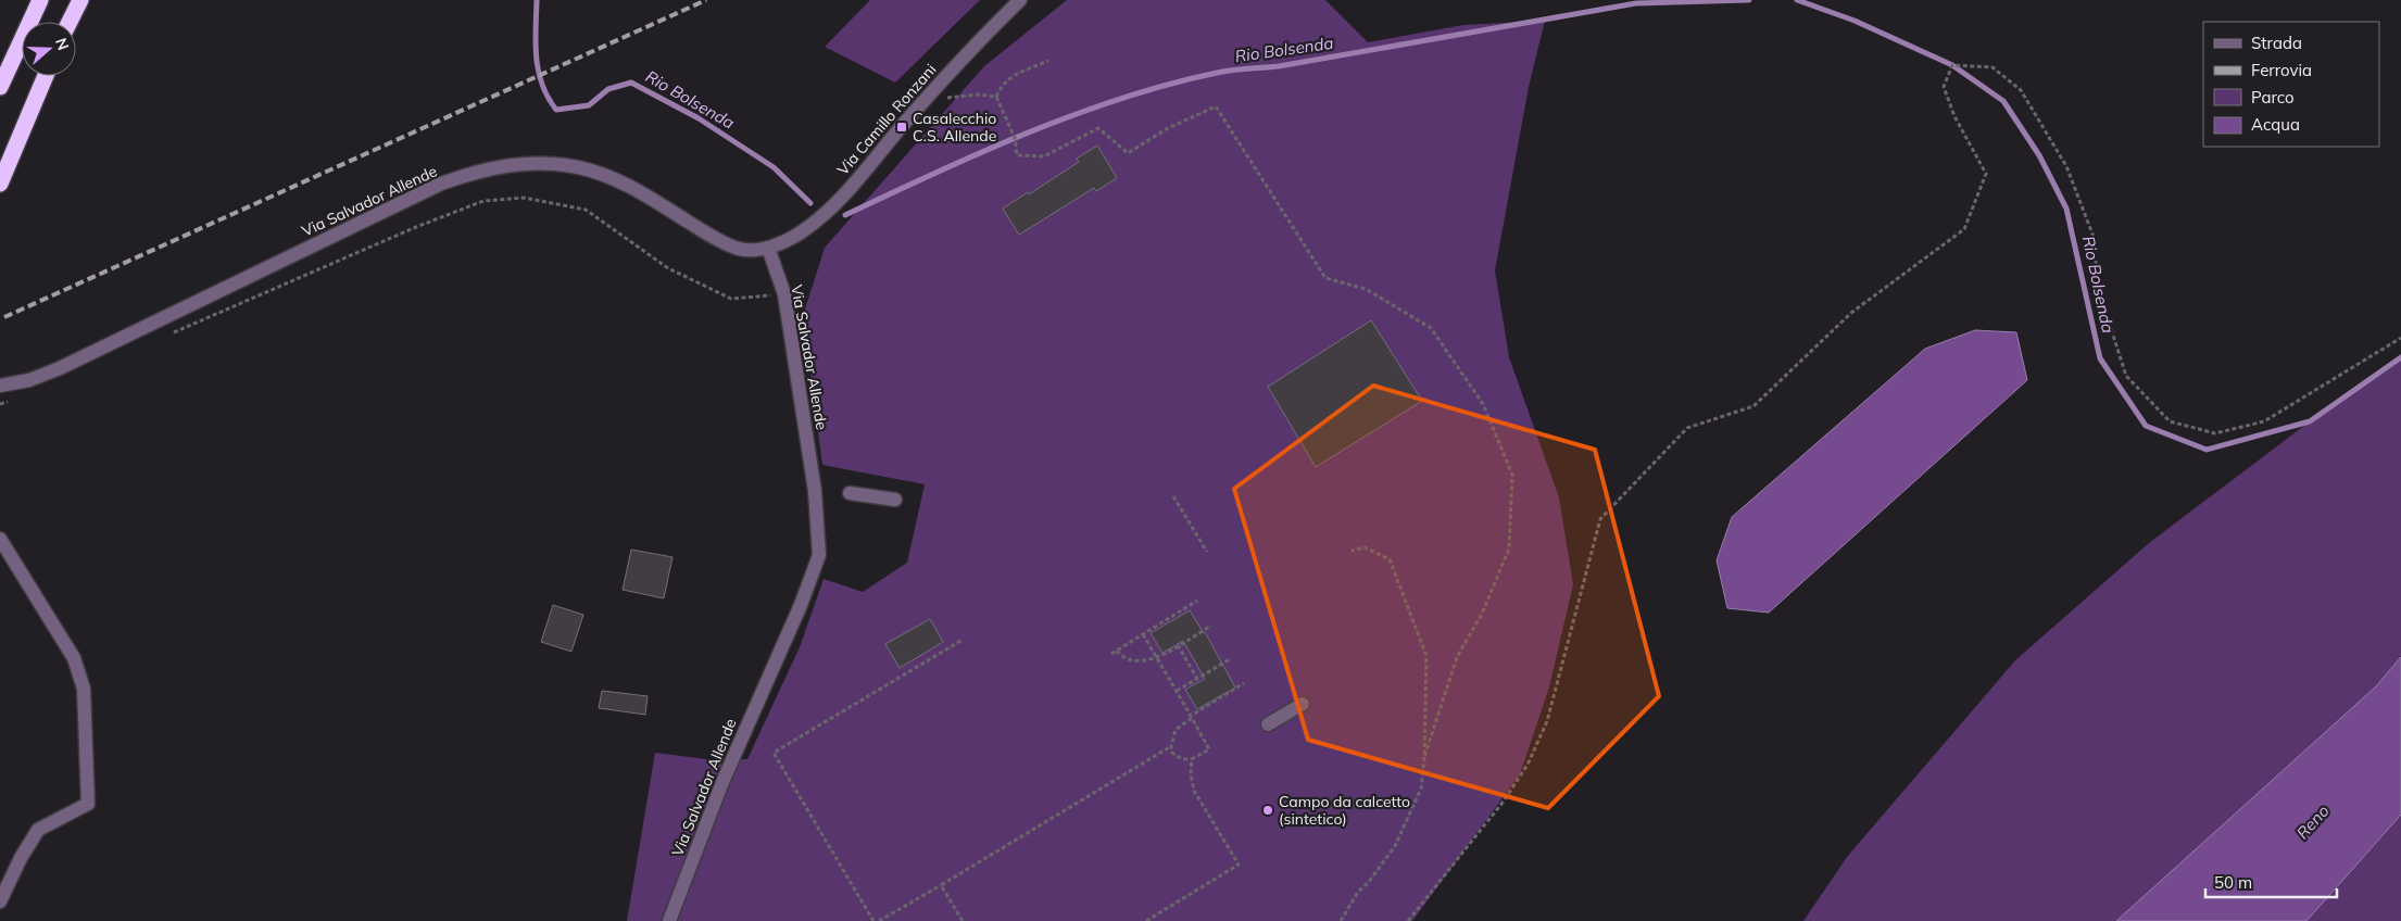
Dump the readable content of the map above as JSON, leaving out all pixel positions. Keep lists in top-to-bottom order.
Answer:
{
  "streets": {
    "street": ["Via Camillo Ronzani", "Via Salvador Allende"]
  },
  "crossings": [
    ["Via Camillo Ronzani", "Via Salvador Allende"]
  ],
  "water": ["Rio Bolsenda", "Reno"],
  "places": {
    "transit": ["Casalecchio C.S. Allende"],
    "other": ["Campo da calcetto (sintetico)"]
  },
  "legend": [
    "Strada",
    "Ferrovia",
    "Parco",
    "Acqua"
  ],
  "scale_bar": "50 m",
  "north": "right"
}
